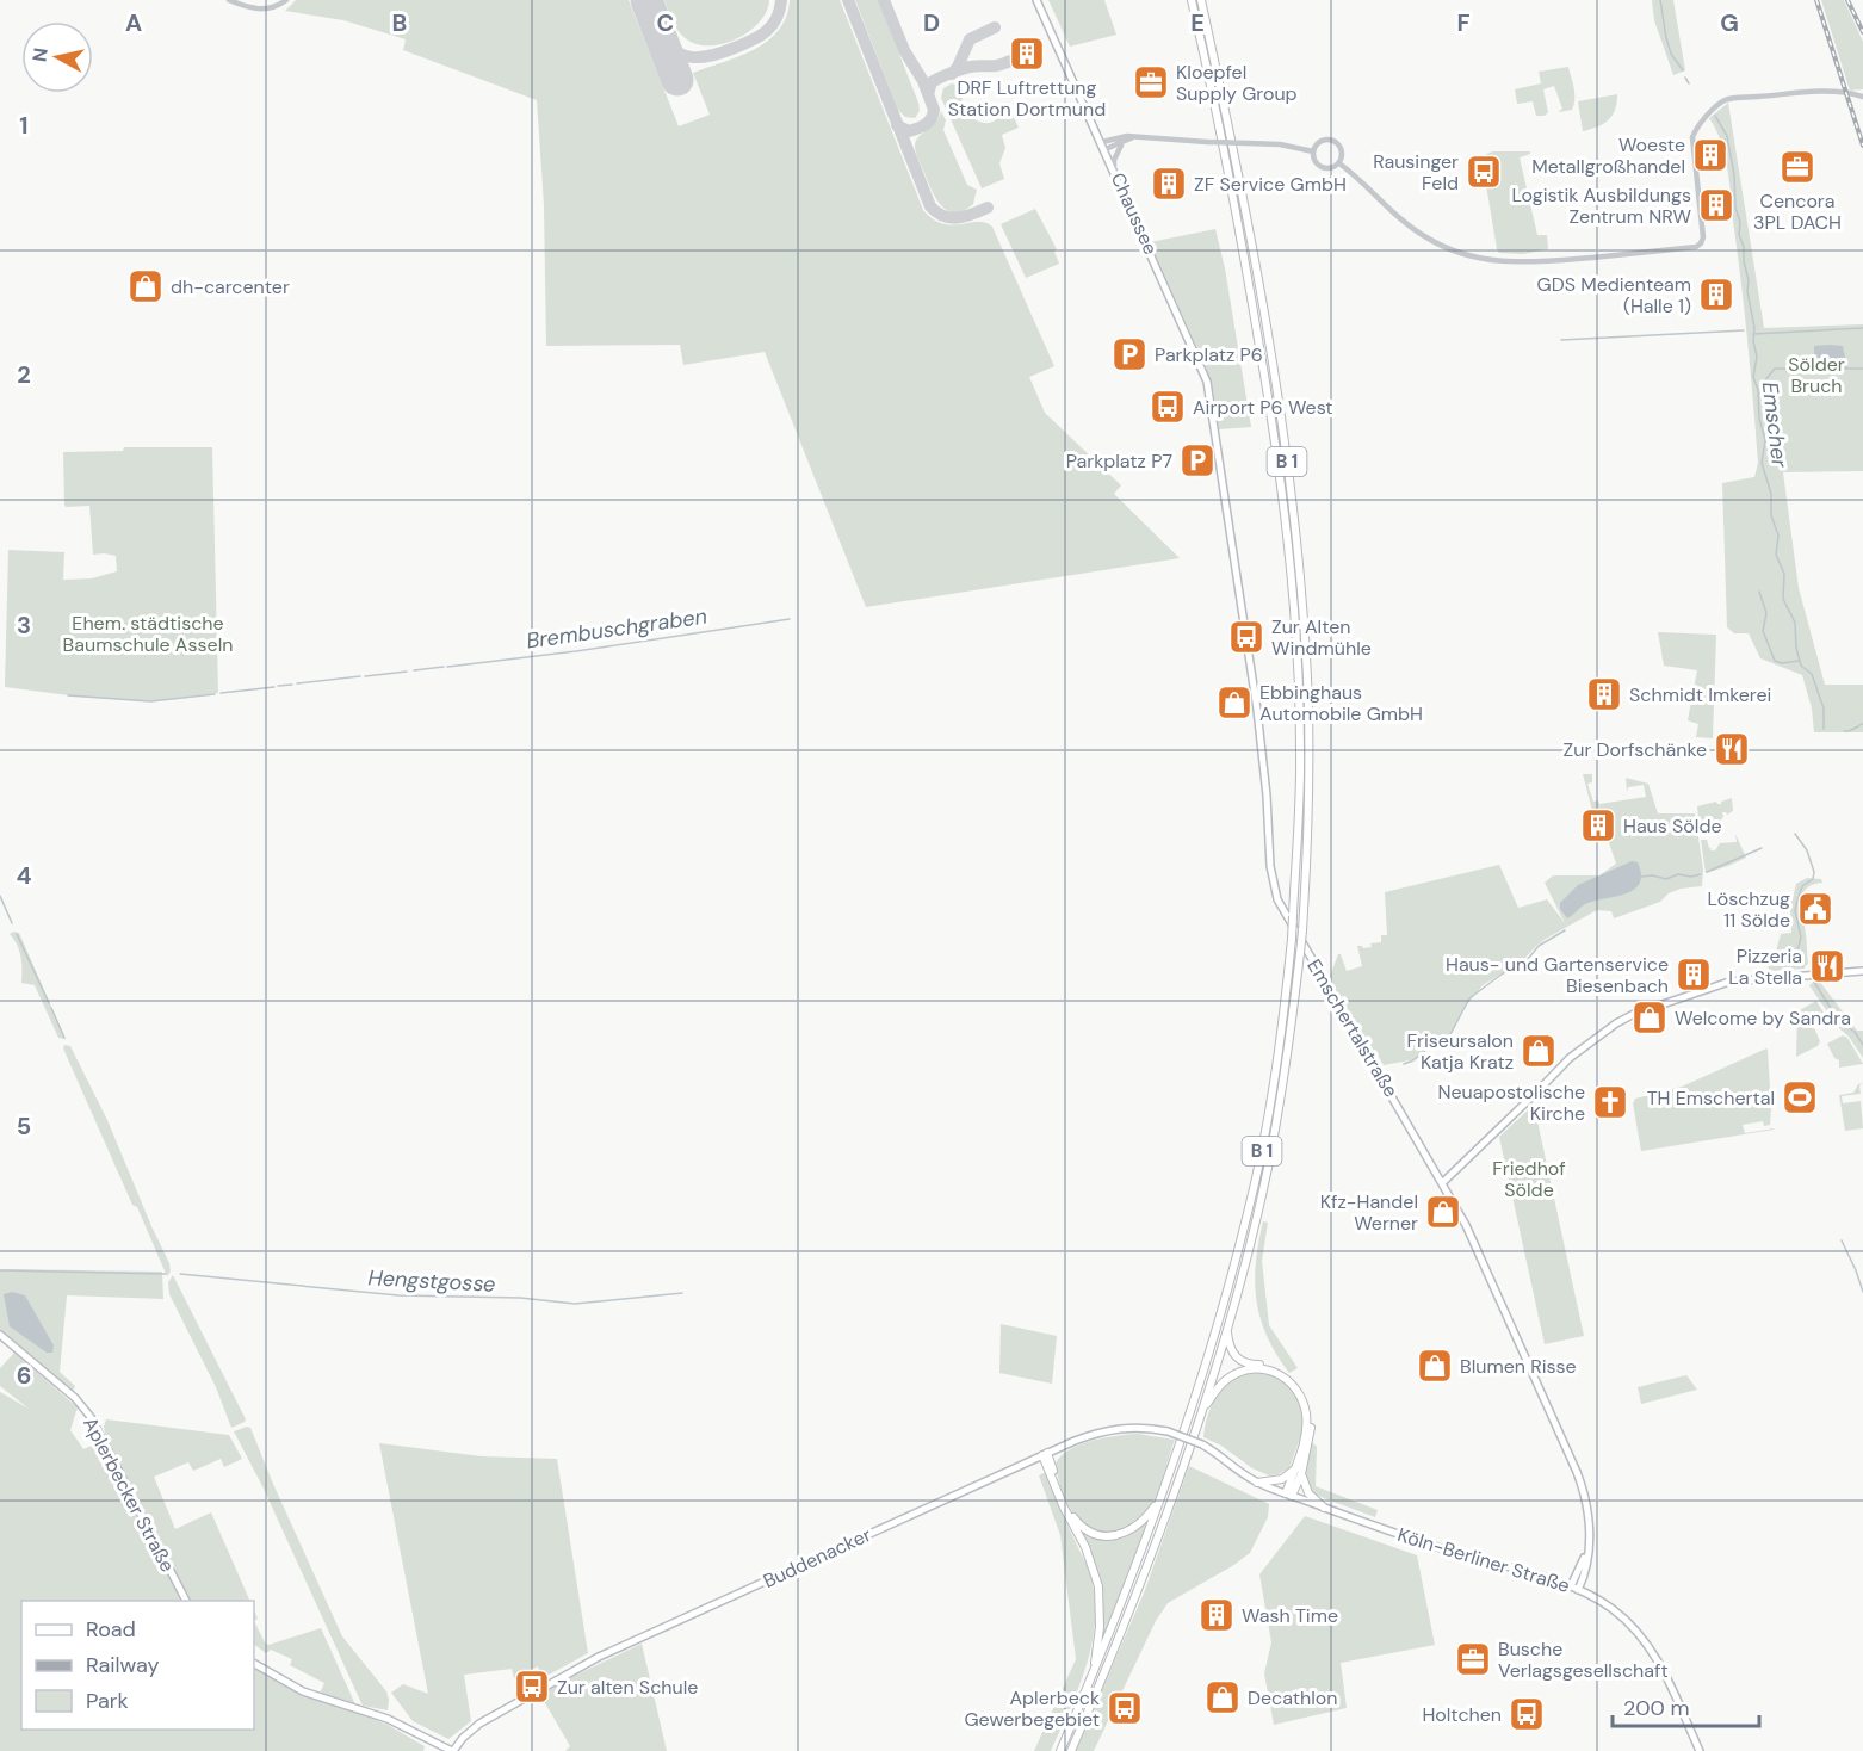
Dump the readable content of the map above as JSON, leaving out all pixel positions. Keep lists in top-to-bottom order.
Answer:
{
  "streets": {
    "highway": ["B 1"],
    "main road": [
      "Chaussee",
      "Emschertalstraße",
      "Aplerbecker Straße",
      "Buddenacker",
      "Köln-Berliner Straße"
    ]
  },
  "crossings": [
    ["Chaussee", "Emschertalstraße"],
    ["Emschertalstraße", "Köln-Berliner Straße"],
    ["Buddenacker", "Köln-Berliner Straße"]
  ],
  "water": ["Emscher", "Brembuschgraben", "Hengstgosse"],
  "parks": ["Sölder Bruch", "Ehem. städtische Baumschule Asseln", "Friedhof Sölde"],
  "places": {
    "building": [
      "DRF Luftrettung Station Dortmund",
      "Woeste Metallgroßhandel",
      "ZF Service GmbH",
      "Logistik Ausbildungs Zentrum NRW",
      "GDS Medienteam (Halle 1)",
      "Schmidt Imkerei",
      "Haus Sölde",
      "Haus- und Gartenservice Biesenbach",
      "Wash Time"
    ],
    "office": ["Kloepfel Supply Group", "Cencora 3PL DACH", "Busche Verlagsgesellschaft"],
    "bus stop": [
      "Rausinger Feld",
      "Airport P6 West",
      "Zur Alten Windmühle",
      "Zur alten Schule",
      "Aplerbeck Gewerbegebiet",
      "Holtchen"
    ],
    "shop": [
      "dh-carcenter",
      "Ebbinghaus Automobile GmbH",
      "Welcome by Sandra",
      "Friseursalon Katja Kratz",
      "Kfz-Handel Werner",
      "Blumen Risse",
      "Decathlon"
    ],
    "parking": ["Parkplatz P6", "Parkplatz P7"],
    "restaurant": ["Zur Dorfschänke", "Pizzeria La Stella"],
    "public building": ["Löschzug 11 Sölde"],
    "sports": ["TH Emschertal"],
    "church": ["Neuapostolische Kirche"]
  },
  "legend": ["Road", "Railway", "Park"],
  "scale_bar": "200 m",
  "north": "left",
  "grid": {
    "columns": [
      "A",
      "B",
      "C",
      "D",
      "E",
      "F",
      "G"
    ],
    "rows": [
      "1",
      "2",
      "3",
      "4",
      "5",
      "6"
    ]
  }
}
